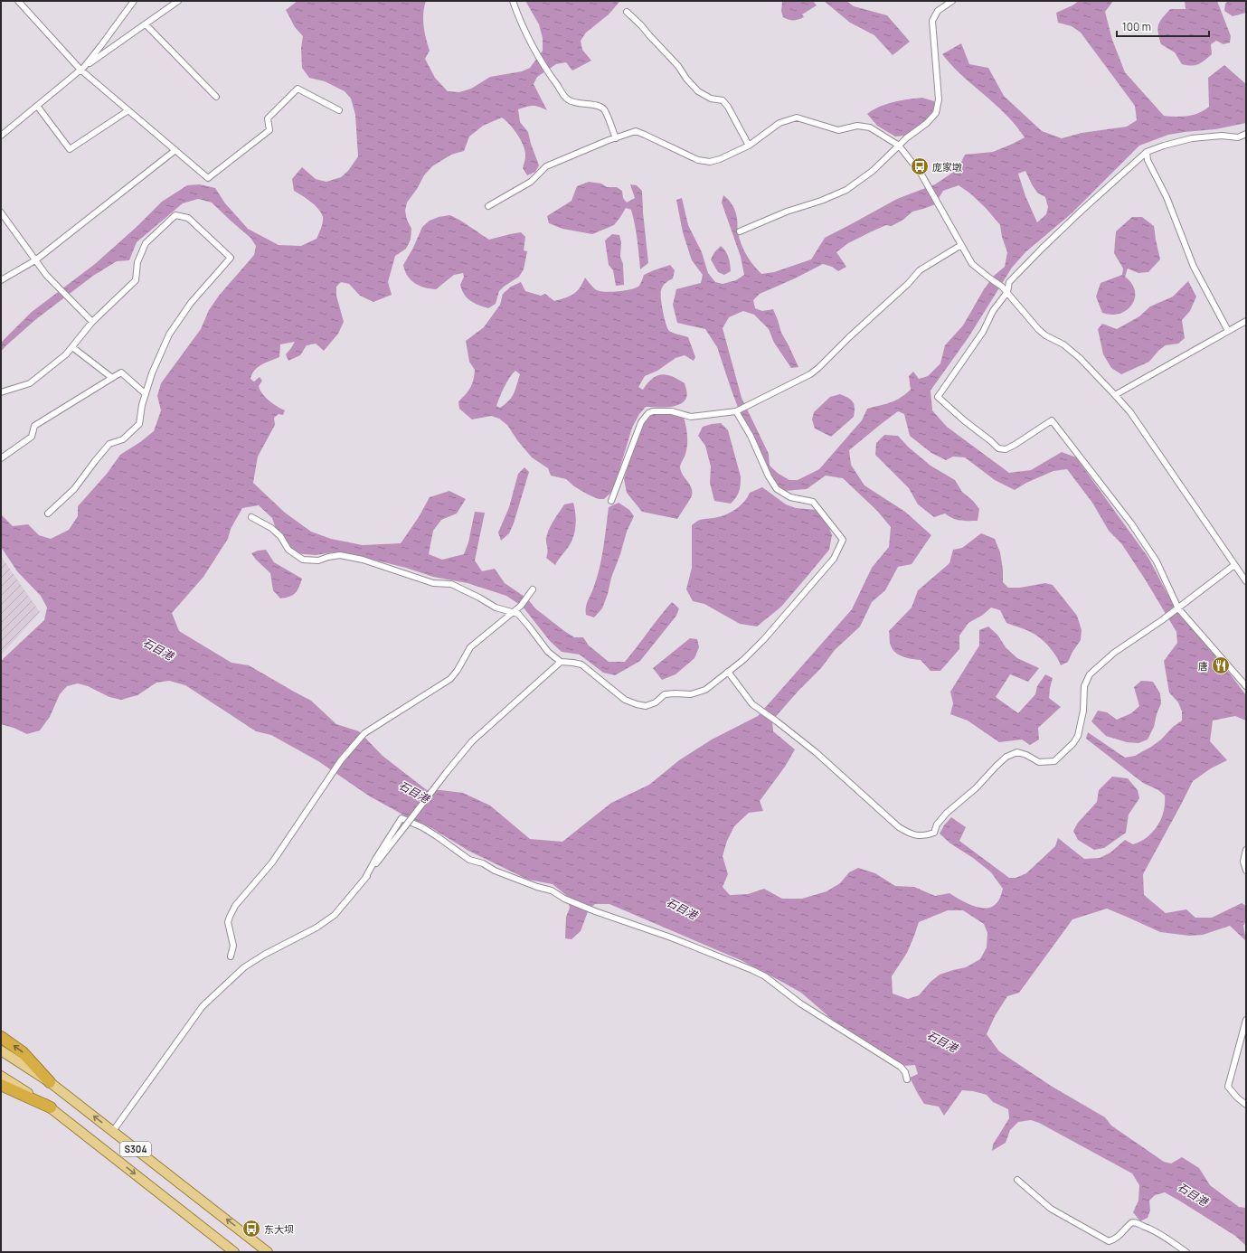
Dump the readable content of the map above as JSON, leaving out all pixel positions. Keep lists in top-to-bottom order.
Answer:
{
  "streets": {
    "main road": ["S304"]
  },
  "water": ["石目港"],
  "places": {
    "bus stop": ["庞家墩", "东大坝"],
    "restaurant": ["唐"]
  },
  "scale_bar": "100 m"
}
